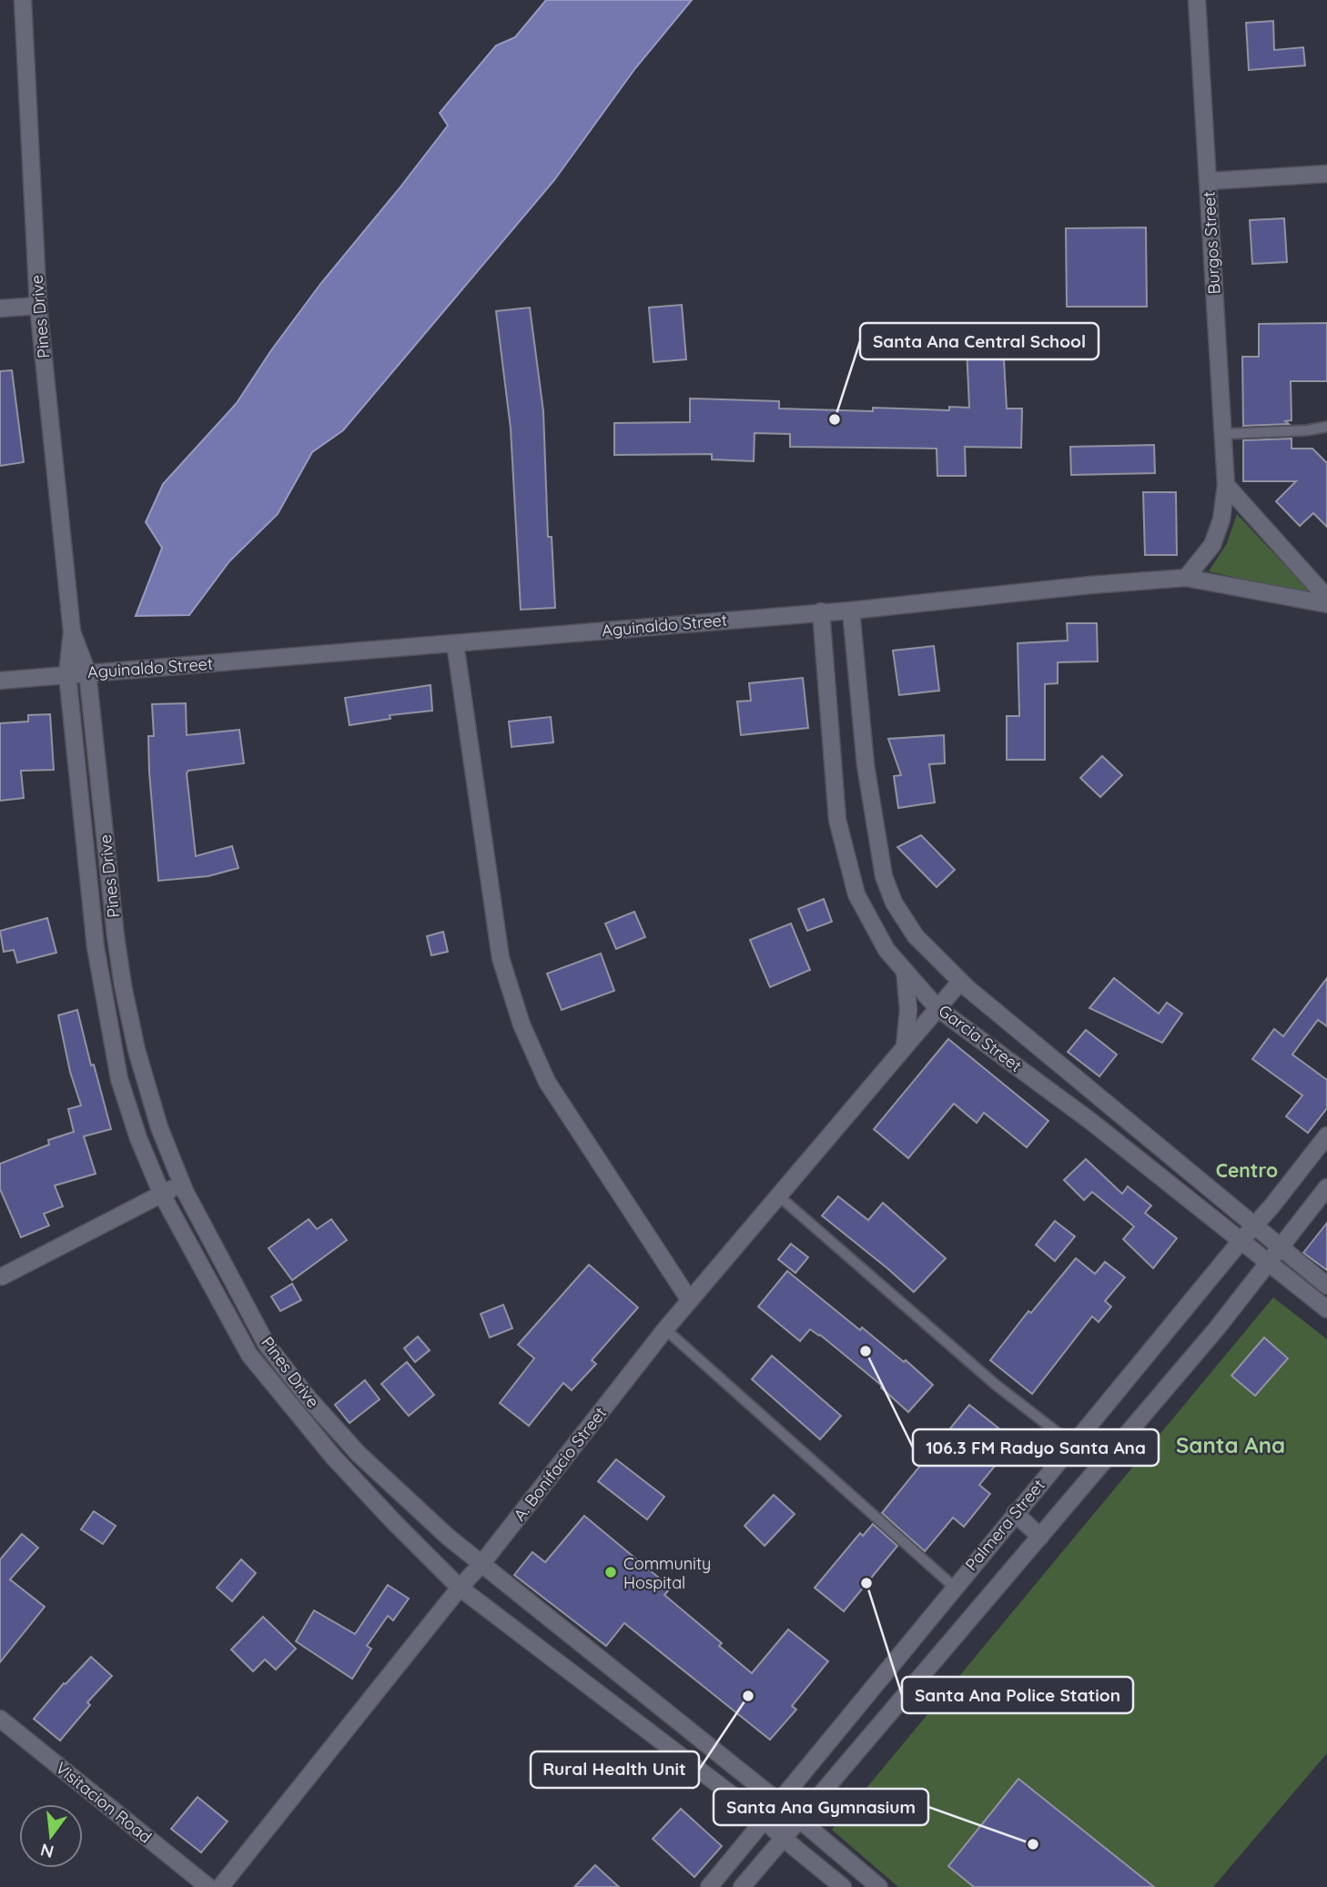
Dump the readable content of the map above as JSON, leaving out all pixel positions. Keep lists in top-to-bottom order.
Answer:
{
  "streets": {
    "street": [
      "Burgos Street",
      "Pines Drive",
      "Aguinaldo Street",
      "Garcia Street",
      "A. Bonifacio Street",
      "Palmera Street",
      "Visitacion Road"
    ]
  },
  "crossings": [
    ["Burgos Street", "Aguinaldo Street"],
    ["Pines Drive", "Aguinaldo Street"],
    ["Pines Drive", "A. Bonifacio Street"],
    ["Pines Drive", "Palmera Street"],
    ["Aguinaldo Street", "Garcia Street"],
    ["Garcia Street", "A. Bonifacio Street"],
    ["Garcia Street", "Palmera Street"]
  ],
  "districts": ["Centro", "Santa Ana"],
  "places": [
    "Santa Ana Central School",
    "106.3 FM Radyo Santa Ana",
    "Community Hospital",
    "Santa Ana Police Station",
    "Rural Health Unit",
    "Santa Ana Gymnasium"
  ],
  "north": "bottom"
}
